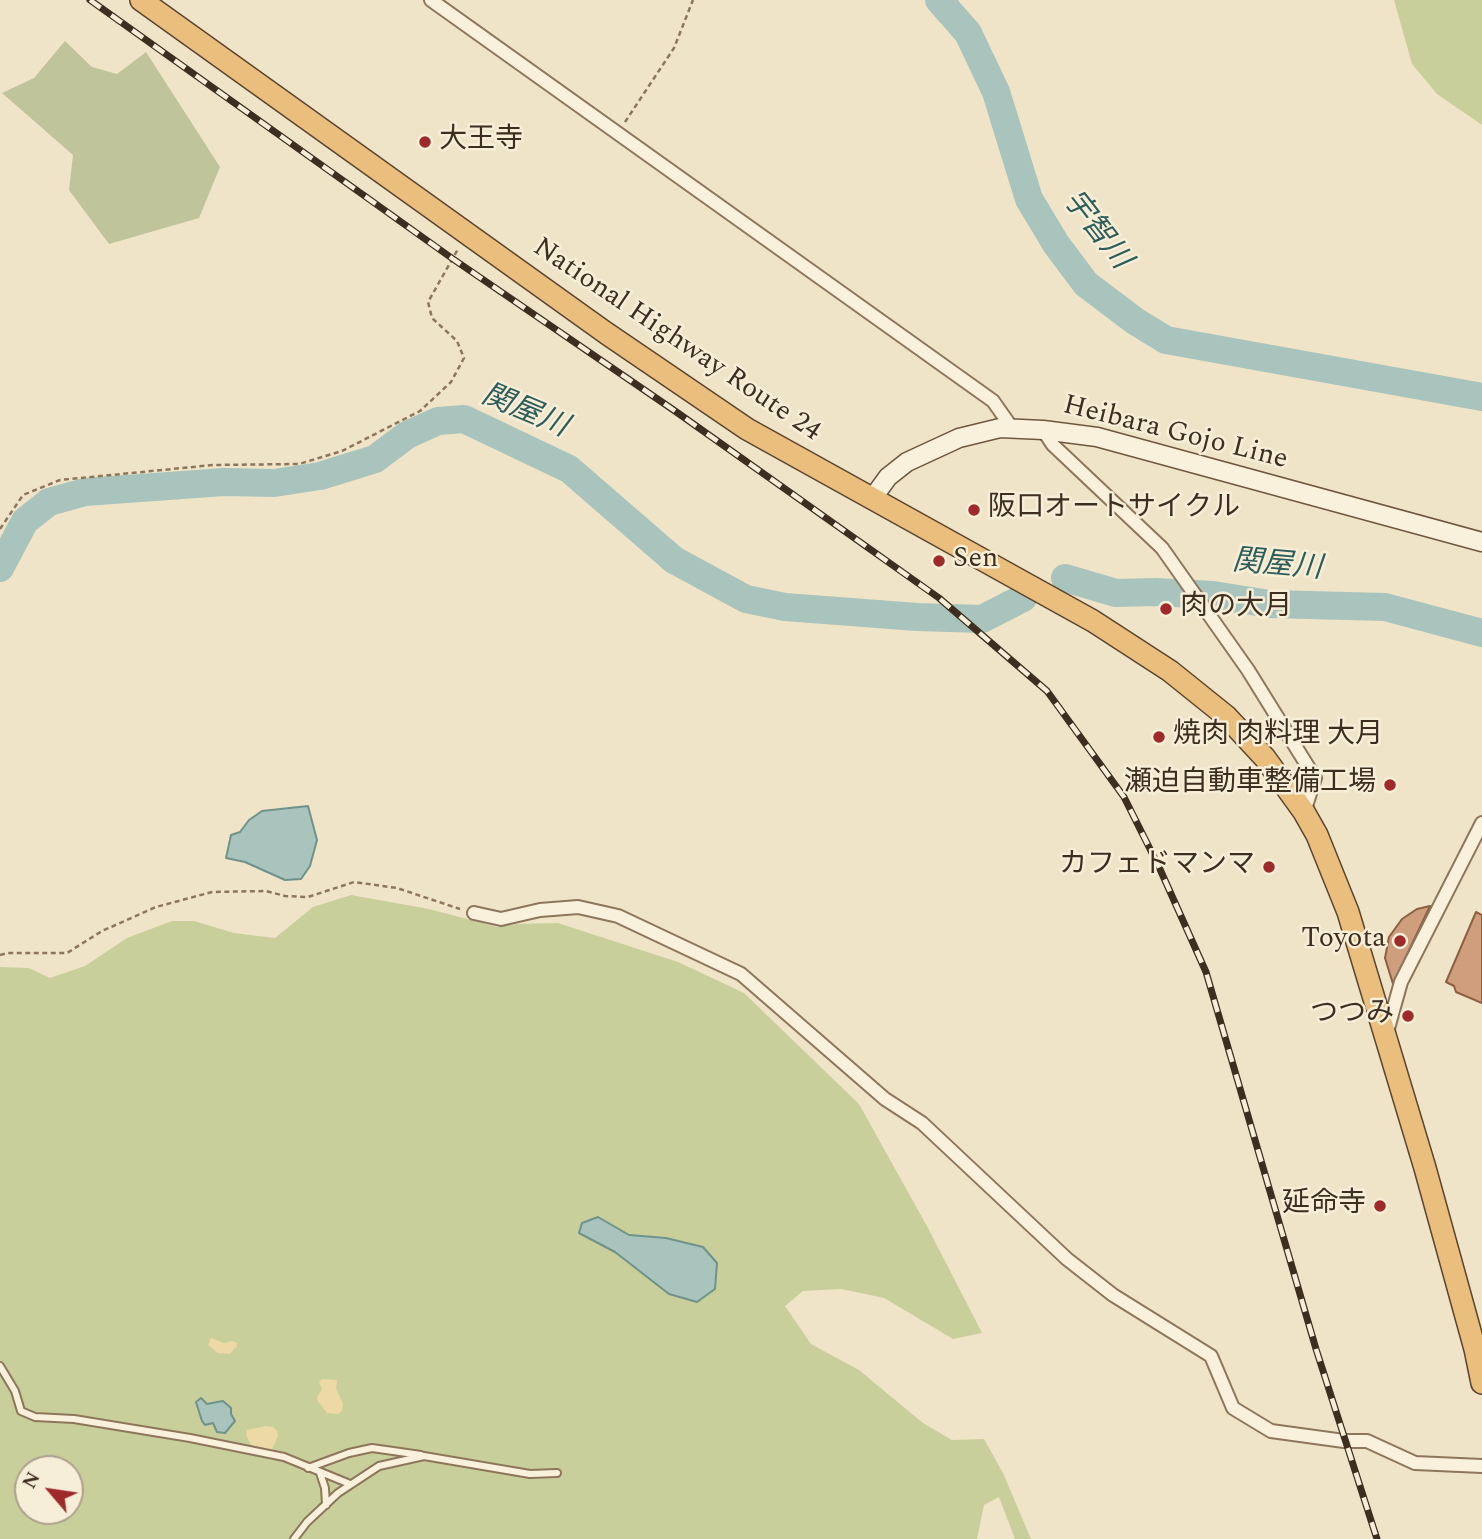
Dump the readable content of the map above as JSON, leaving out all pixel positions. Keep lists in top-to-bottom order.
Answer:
{
  "streets": {
    "highway": ["National Highway Route 24"],
    "main road": ["Heibara Gojo Line"]
  },
  "crossings": [
    ["National Highway Route 24", "Heibara Gojo Line"]
  ],
  "water": ["宇智川", "関屋川"],
  "places": [
    "大王寺",
    "阪口オートサイクル",
    "Sen",
    "肉の大月",
    "焼肉 肉料理 大月",
    "瀬迫自動車整備工場",
    "カフェドマンマ",
    "Toyota",
    "つつみ",
    "延命寺"
  ],
  "north": "top left"
}
